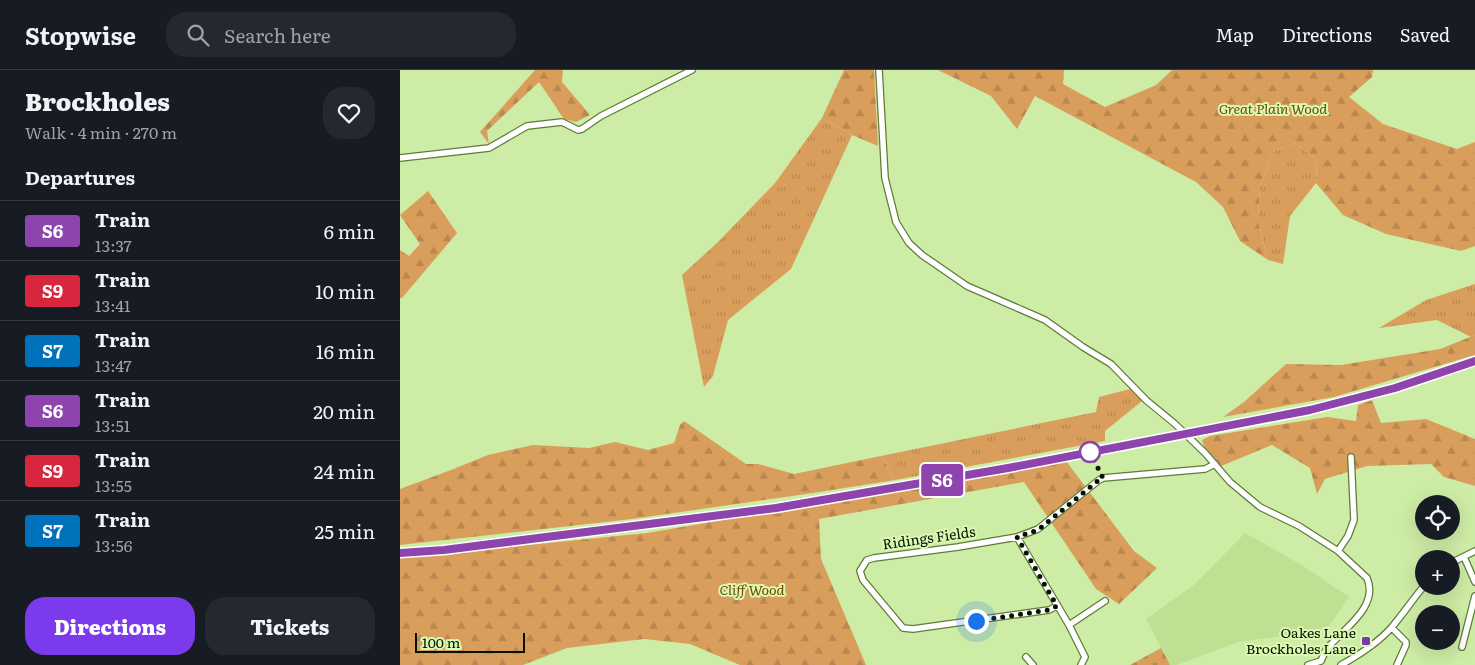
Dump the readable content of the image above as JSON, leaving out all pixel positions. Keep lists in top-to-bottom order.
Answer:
{
  "streets": {
    "street": ["Ridings Fields"]
  },
  "parks": ["Great Plain Wood", "Cliff Wood"],
  "places": {
    "transit": ["Oakes Lane Brockholes Lane"]
  },
  "scale_bar": "100 m",
  "page": {
    "header": "Stopwise",
    "search": "Search here",
    "nav": ["Map", "Directions", "Saved"],
    "heading": [
      ["Brockholes", "Walk · 4 min · 270 m"],
      "Departures"
    ],
    "on_map": "S6",
    "list": [
      {
        "mark": "S6",
        "name": "Train",
        "note": "13:37",
        "value": "6 min"
      },
      {
        "mark": "S9",
        "name": "Train",
        "note": "13:41",
        "value": "10 min"
      },
      {
        "mark": "S7",
        "name": "Train",
        "note": "13:47",
        "value": "16 min"
      },
      {
        "mark": "S6",
        "name": "Train",
        "note": "13:51",
        "value": "20 min"
      },
      {
        "mark": "S9",
        "name": "Train",
        "note": "13:55",
        "value": "24 min"
      },
      {
        "mark": "S7",
        "name": "Train",
        "note": "13:56",
        "value": "25 min"
      }
    ],
    "map_buttons": ["+", "−"],
    "buttons": ["Directions", "Tickets"],
    "scale": "100 m"
  }
}
